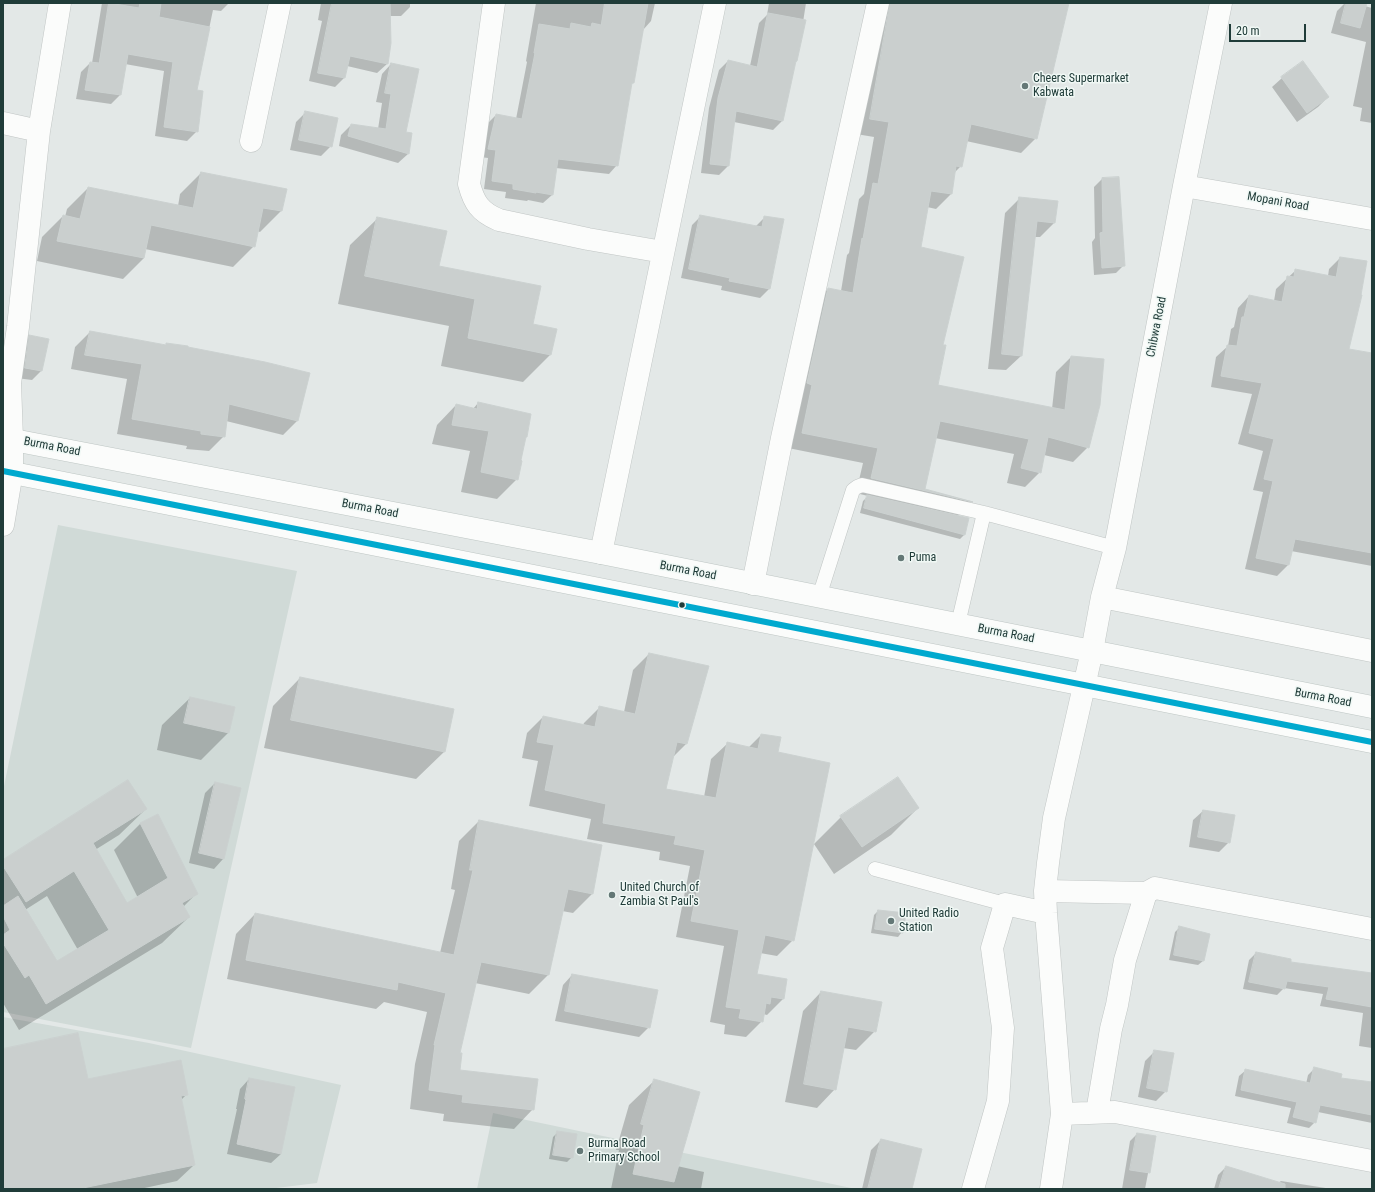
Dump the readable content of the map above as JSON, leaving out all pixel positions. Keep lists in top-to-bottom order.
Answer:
{
  "streets": {
    "street": ["Mopani Road", "Chibwa Road", "Burma Road"]
  },
  "crossings": [
    ["Mopani Road", "Chibwa Road"],
    ["Chibwa Road", "Burma Road"]
  ],
  "places": [
    "Cheers Supermarket Kabwata",
    "Puma",
    "United Church of Zambia St Paul's",
    "United Radio Station",
    "Burma Road Primary School"
  ],
  "scale_bar": "20 m"
}
